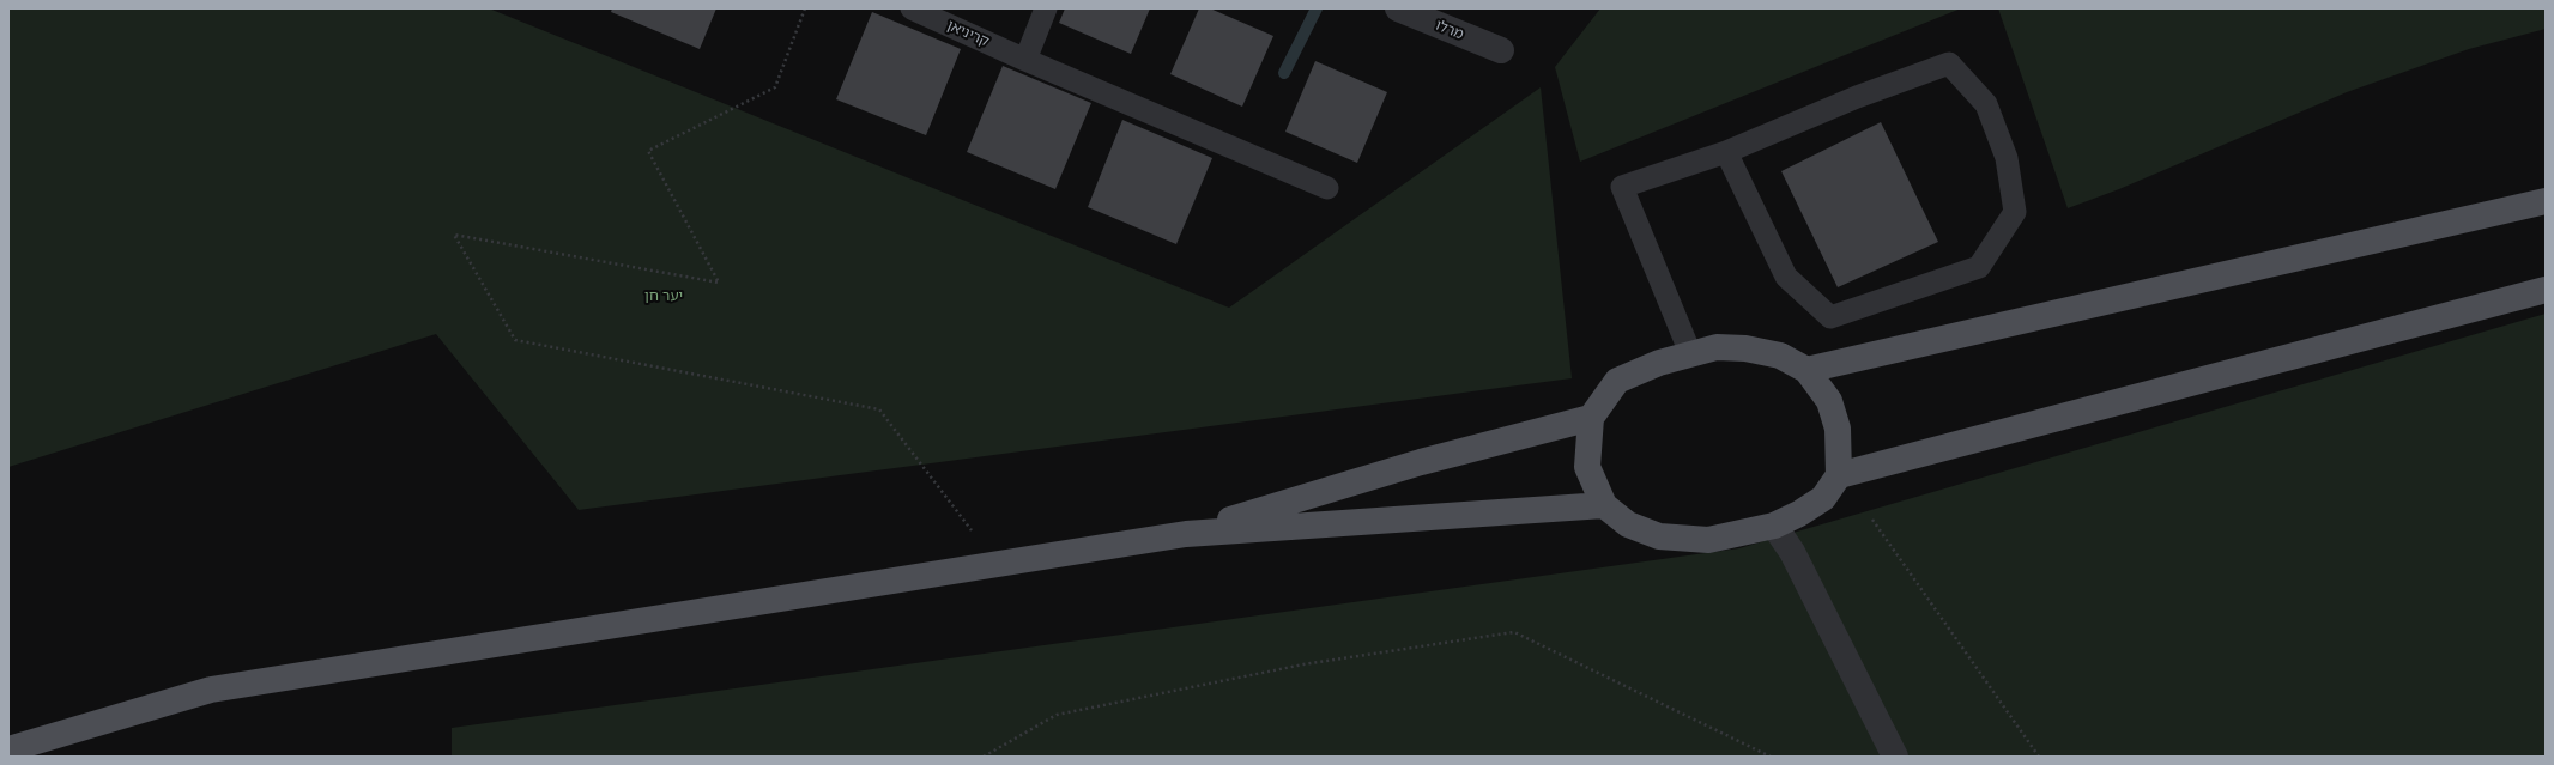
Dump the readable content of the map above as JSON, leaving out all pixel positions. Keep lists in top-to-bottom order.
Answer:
{
  "streets": {
    "street": ["מרלו"],
    "lane": ["קריניאן"]
  },
  "parks": ["יער חן"]
}
